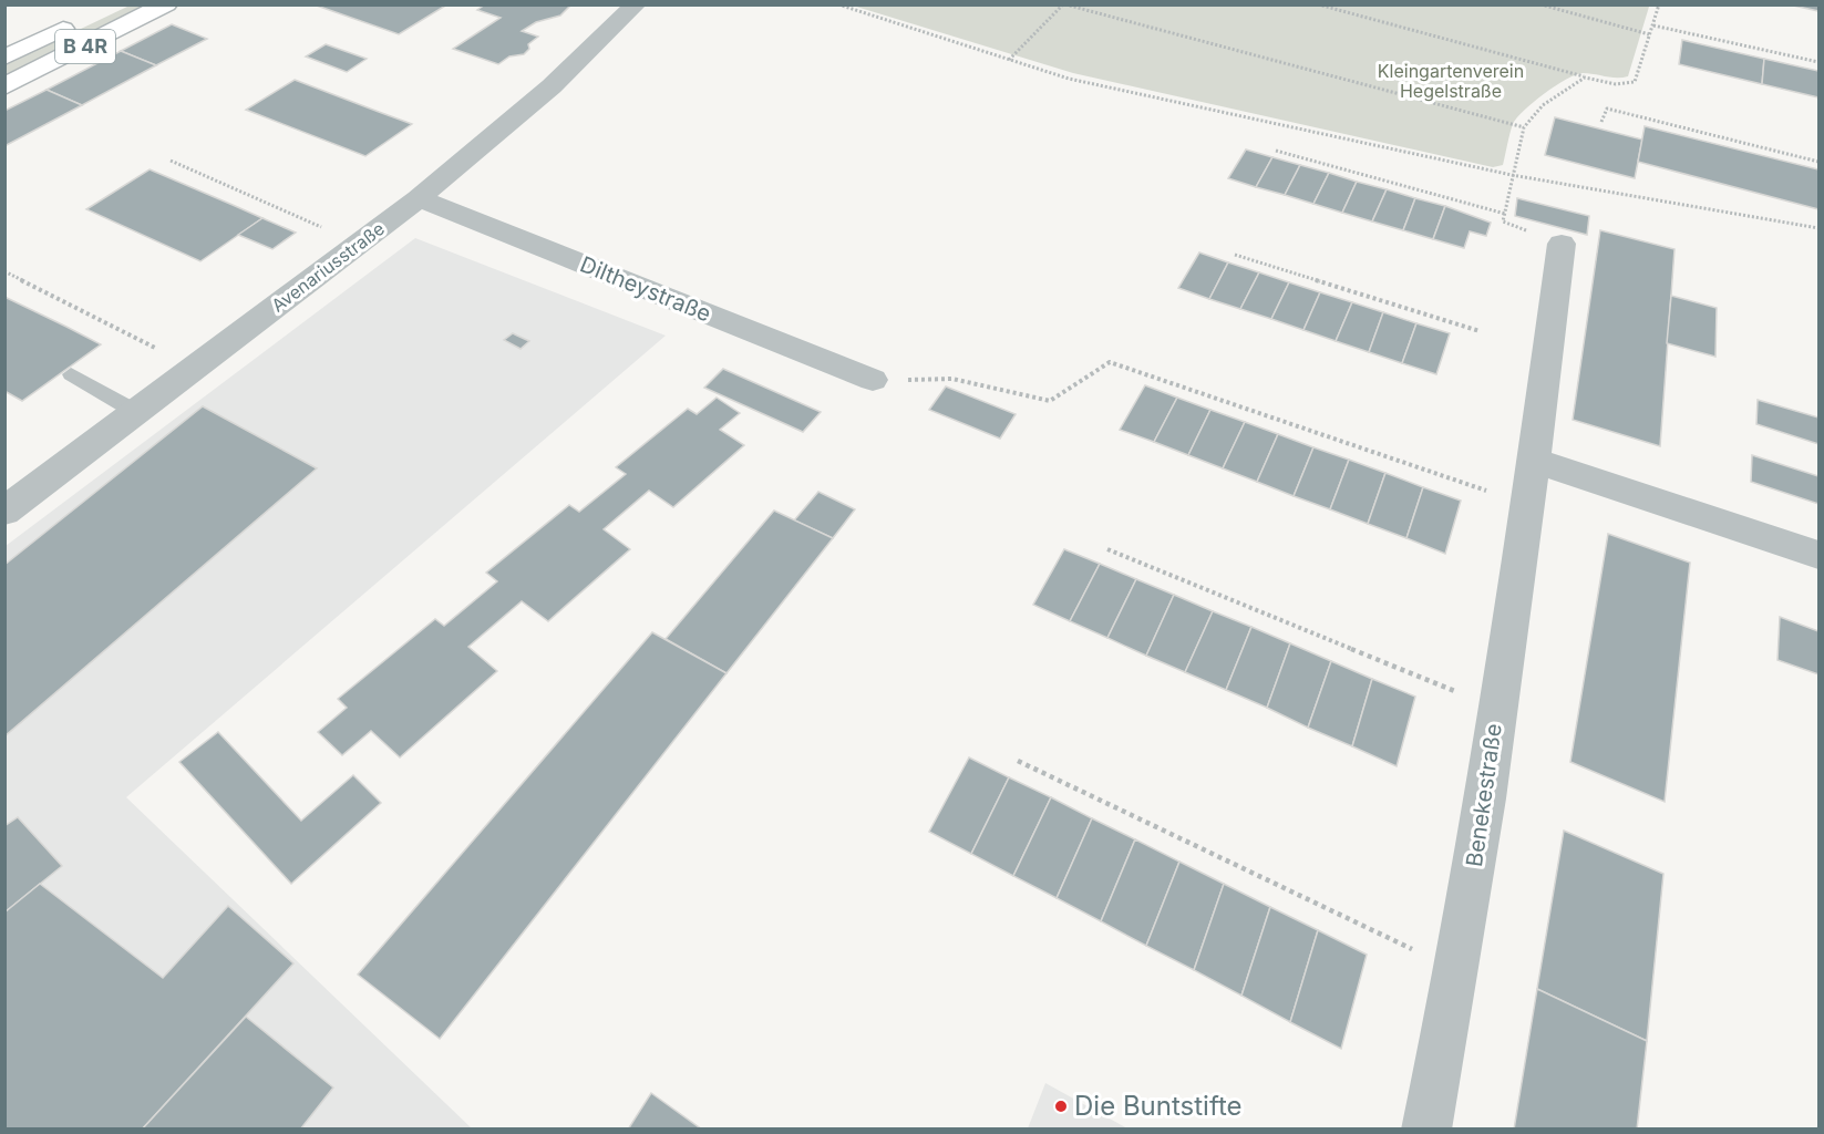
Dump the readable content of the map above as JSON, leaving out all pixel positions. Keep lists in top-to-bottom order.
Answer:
{
  "streets": {
    "main road": ["B 4R"],
    "street": ["Avenariusstraße", "Diltheystraße", "Benekestraße"]
  },
  "crossings": [
    ["Avenariusstraße", "Diltheystraße"]
  ],
  "parks": ["Kleingartenverein Hegelstraße"],
  "places": ["Die Buntstifte"]
}
